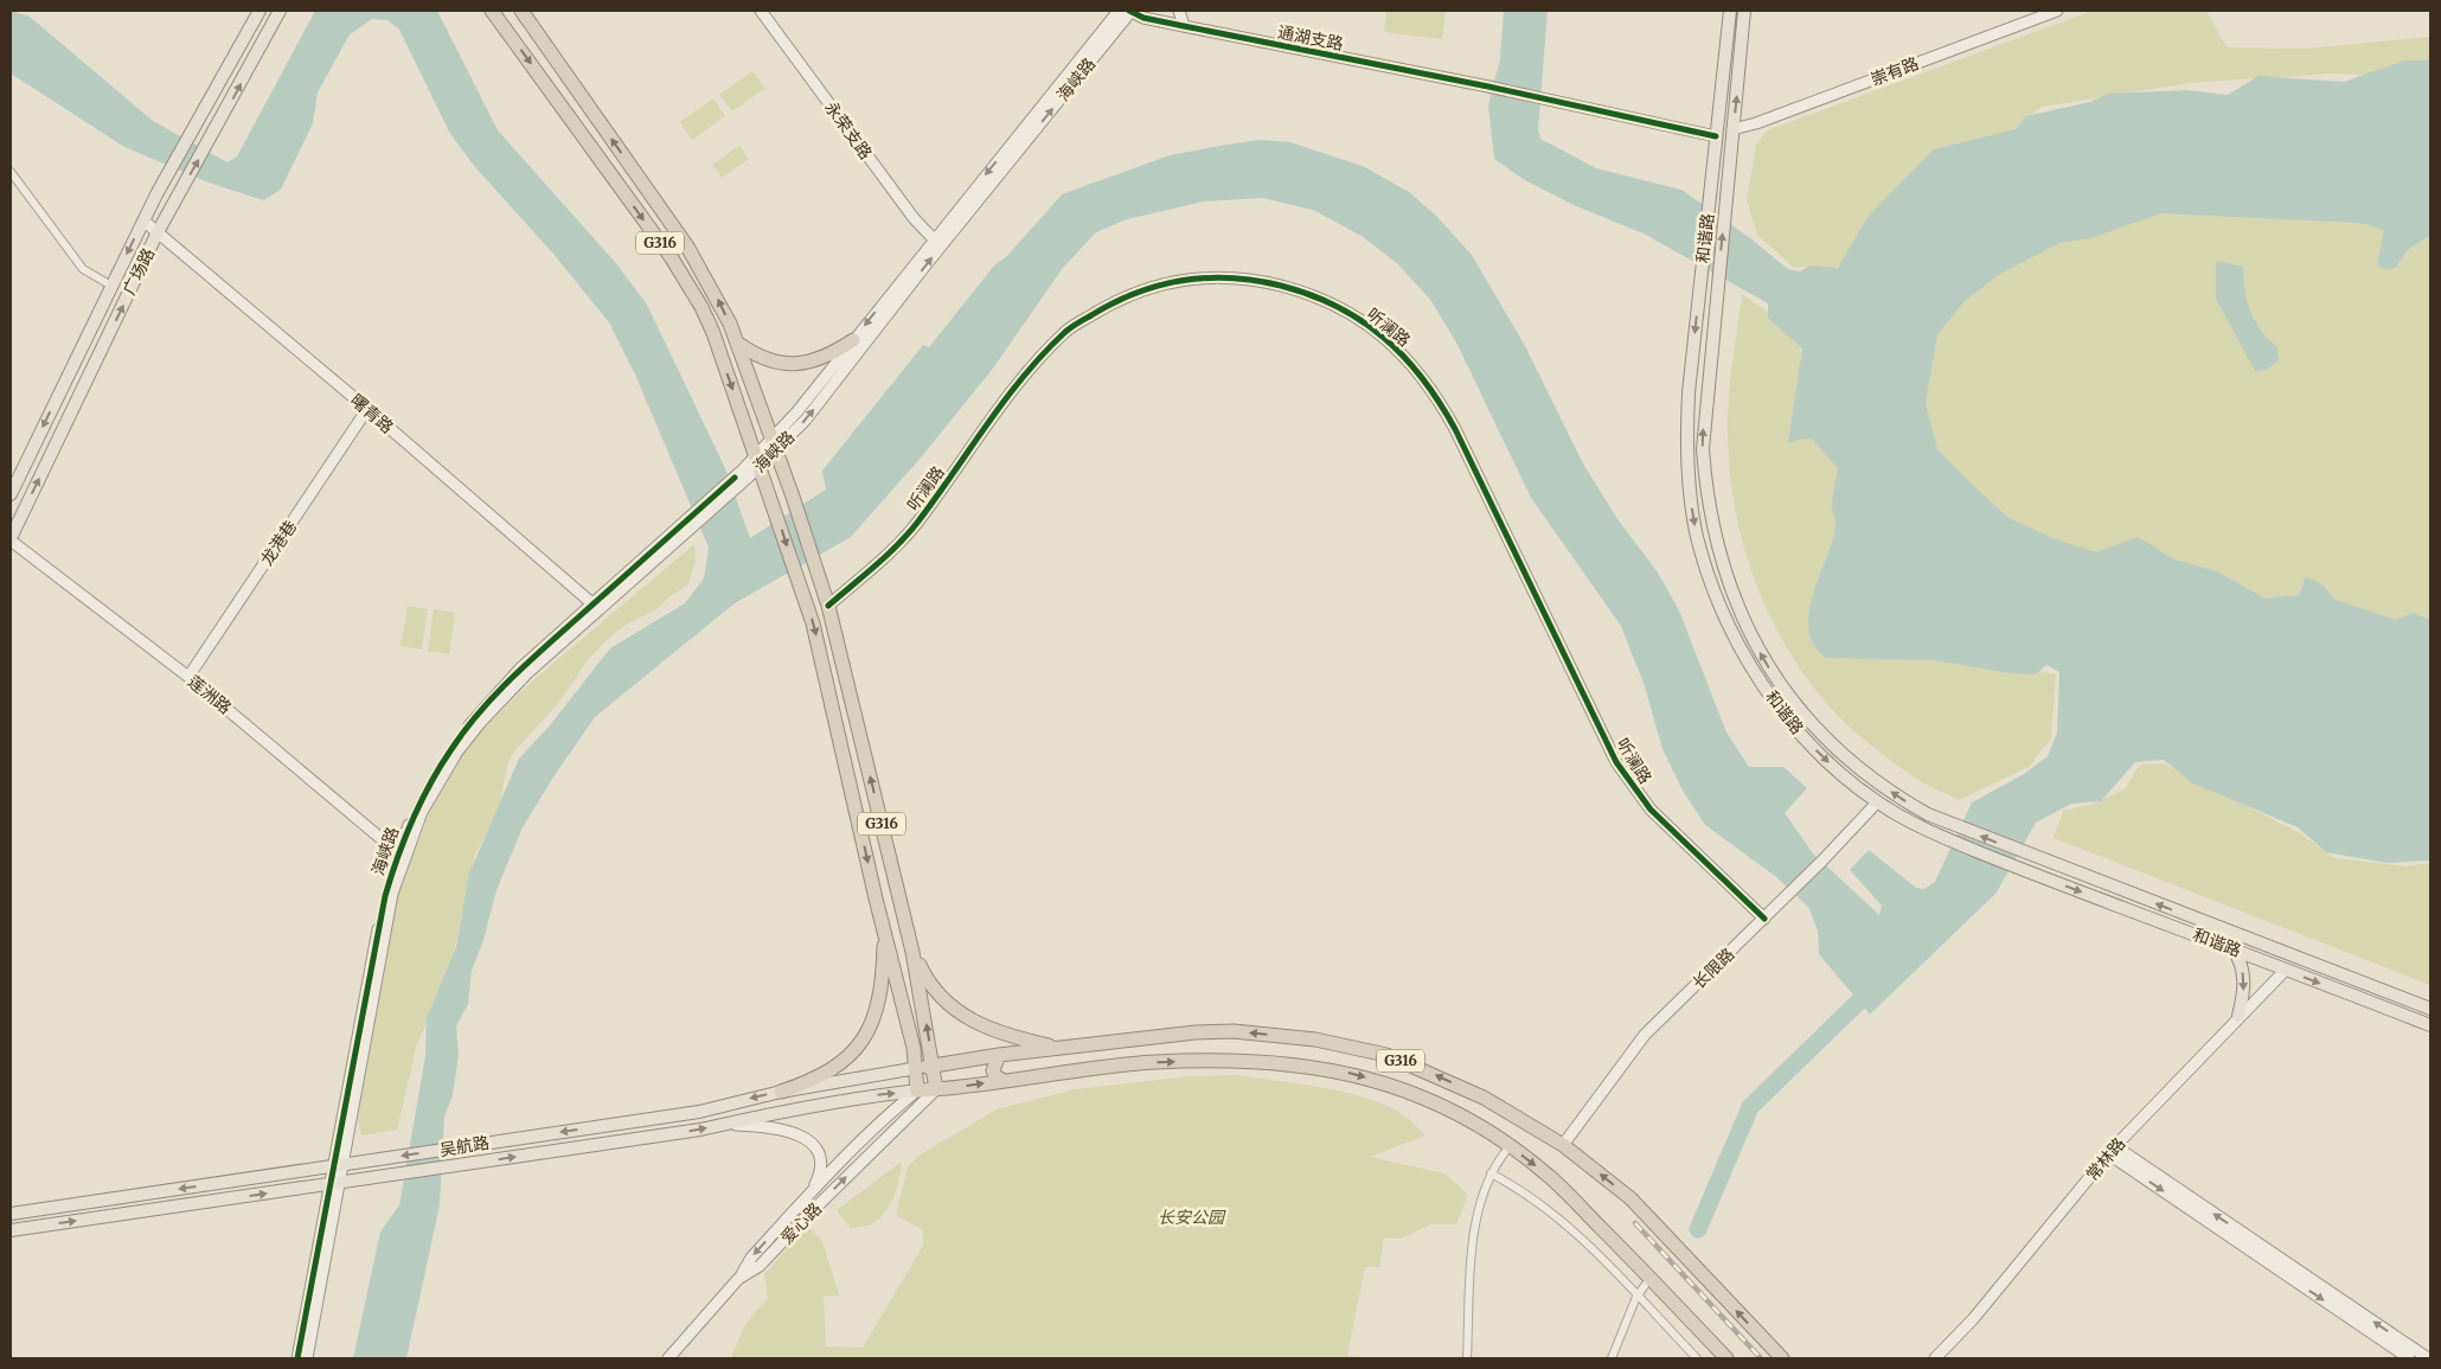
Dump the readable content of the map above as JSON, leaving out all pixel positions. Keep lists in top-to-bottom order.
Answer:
{
  "streets": {
    "highway": ["G316"],
    "main road": ["和谐路", "广场路", "吴航路"],
    "street": [
      "通湖支路",
      "崇有路",
      "海峡路",
      "永荣支路",
      "听澜路",
      "曙青路",
      "龙港巷",
      "莲洲路",
      "长限路",
      "常林路",
      "爱心路"
    ]
  },
  "crossings": [
    ["通湖支路", "海峡路"],
    ["通湖支路", "和谐路"],
    ["崇有路", "和谐路"],
    ["海峡路", "永荣支路"],
    ["海峡路", "G316"],
    ["海峡路", "曙青路"],
    ["海峡路", "莲洲路"],
    ["海峡路", "吴航路"],
    ["和谐路", "长限路"],
    ["和谐路", "常林路"],
    ["G316", "听澜路"],
    ["G316", "长限路"],
    ["G316", "吴航路"],
    ["G316", "爱心路"],
    ["广场路", "曙青路"],
    ["广场路", "莲洲路"],
    ["听澜路", "长限路"],
    ["曙青路", "龙港巷"],
    ["龙港巷", "莲洲路"]
  ],
  "parks": ["长安公园"]
}
